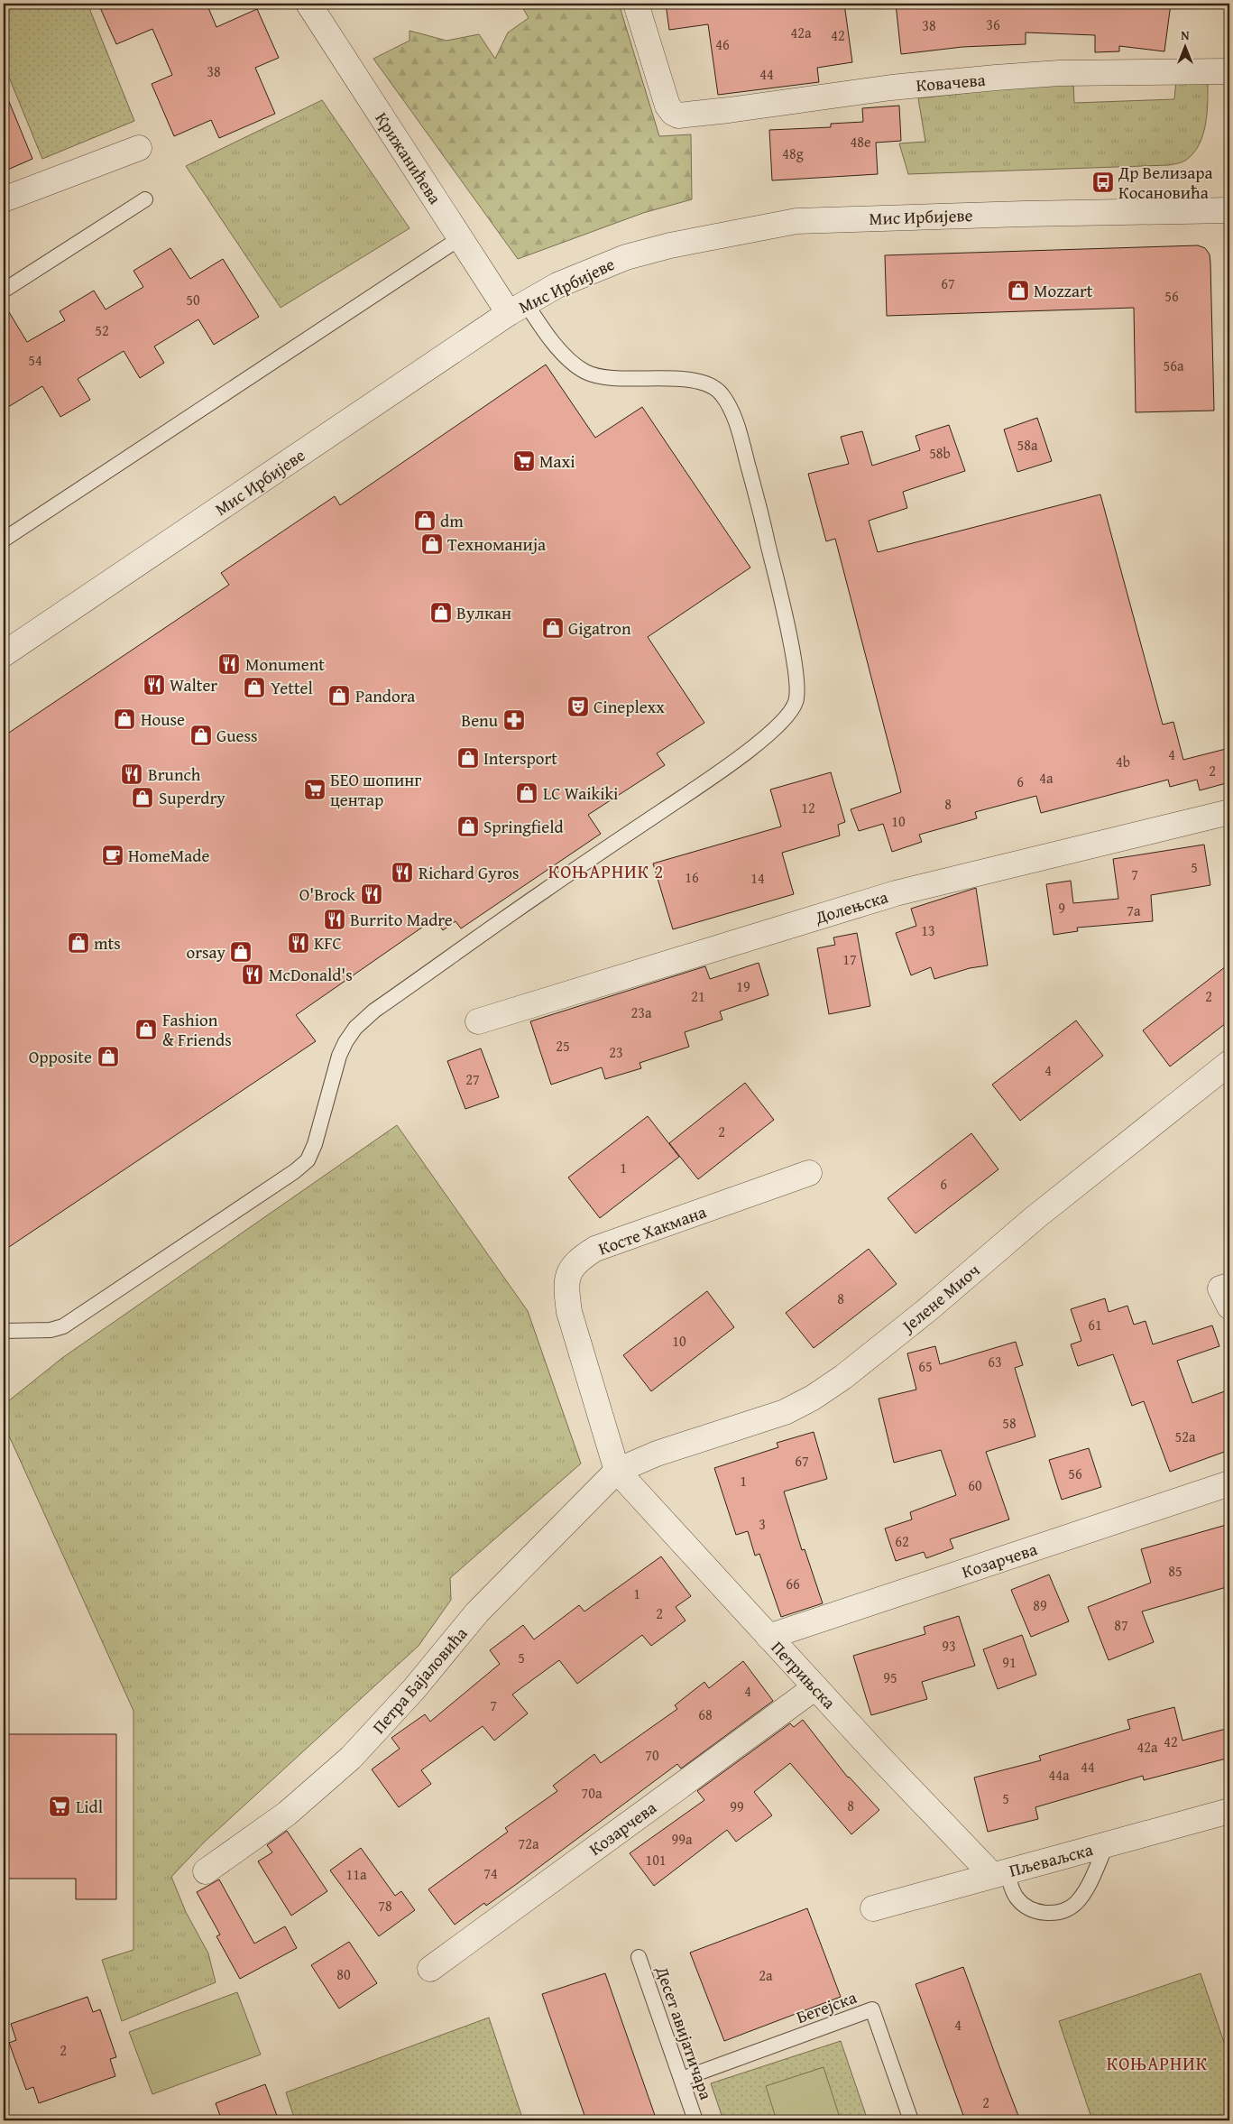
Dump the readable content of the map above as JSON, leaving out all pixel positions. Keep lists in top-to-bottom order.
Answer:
{
  "streets": {
    "street": [
      "Ковачева",
      "Крижанићева",
      "Мис Ирбијеве",
      "Долењска",
      "Косте Хакмана",
      "Јелене Миоч",
      "Козарчева",
      "Петрињска",
      "Петра Бајаловића",
      "Пљеваљска"
    ],
    "lane": ["Бегејска", "Десет авијатичара"]
  },
  "crossings": [
    ["Крижанићева", "Мис Ирбијеве"],
    ["Косте Хакмана", "Јелене Миоч"],
    ["Косте Хакмана", "Петрињска"],
    ["Косте Хакмана", "Петра Бајаловића"],
    ["Јелене Миоч", "Петрињска"],
    ["Јелене Миоч", "Петра Бајаловића"],
    ["Козарчева", "Петрињска"],
    ["Петрињска", "Петра Бајаловића"],
    ["Петрињска", "Пљеваљска"],
    ["Бегејска", "Десет авијатичара"]
  ],
  "districts": ["КОЊАРНИК 2", "КОЊАРНИК"],
  "places": {
    "bus stop": ["Др Велизара Косановића"],
    "shop": [
      "Mozzart",
      "dm",
      "Техноманија",
      "Вулкан",
      "Gigatron",
      "Yettel",
      "Pandora",
      "House",
      "Guess",
      "Intersport",
      "LC Waikiki",
      "Superdry",
      "Springfield",
      "mts",
      "orsay",
      "Fashion & Friends",
      "Opposite"
    ],
    "supermarket": ["Maxi", "БЕО шопинг центар", "Lidl"],
    "restaurant": [
      "Monument",
      "Walter",
      "Brunch",
      "Richard Gyros",
      "O'Brock",
      "Burrito Madre",
      "KFC",
      "McDonald's"
    ],
    "theatre": ["Cineplexx"],
    "pharmacy": ["Benu"],
    "cafe": ["HomeMade"]
  },
  "house_numbers": [
    "36",
    "38",
    "42a",
    "42",
    "46",
    "38",
    "44",
    "48e",
    "48g",
    "67",
    "56",
    "50",
    "52",
    "54",
    "56a",
    "58a",
    "58b",
    "4",
    "4b",
    "2",
    "4a",
    "6",
    "8",
    "12",
    "10",
    "5",
    "7",
    "16",
    "14",
    "9",
    "7a",
    "13",
    "17",
    "19",
    "21",
    "2",
    "23a",
    "25",
    "23",
    "4",
    "27",
    "2",
    "1",
    "6",
    "8",
    "61",
    "10",
    "63",
    "65",
    "58",
    "52a",
    "67",
    "56",
    "1",
    "60",
    "3",
    "62",
    "85",
    "66",
    "1",
    "89",
    "2",
    "87",
    "93",
    "5",
    "91",
    "95",
    "4",
    "7",
    "68",
    "42",
    "42a",
    "70",
    "44",
    "44a",
    "70a",
    "5",
    "8",
    "99",
    "99a",
    "72a",
    "101",
    "74",
    "11a",
    "78",
    "80",
    "2a",
    "4",
    "2",
    "2"
  ],
  "north": "top"
}
